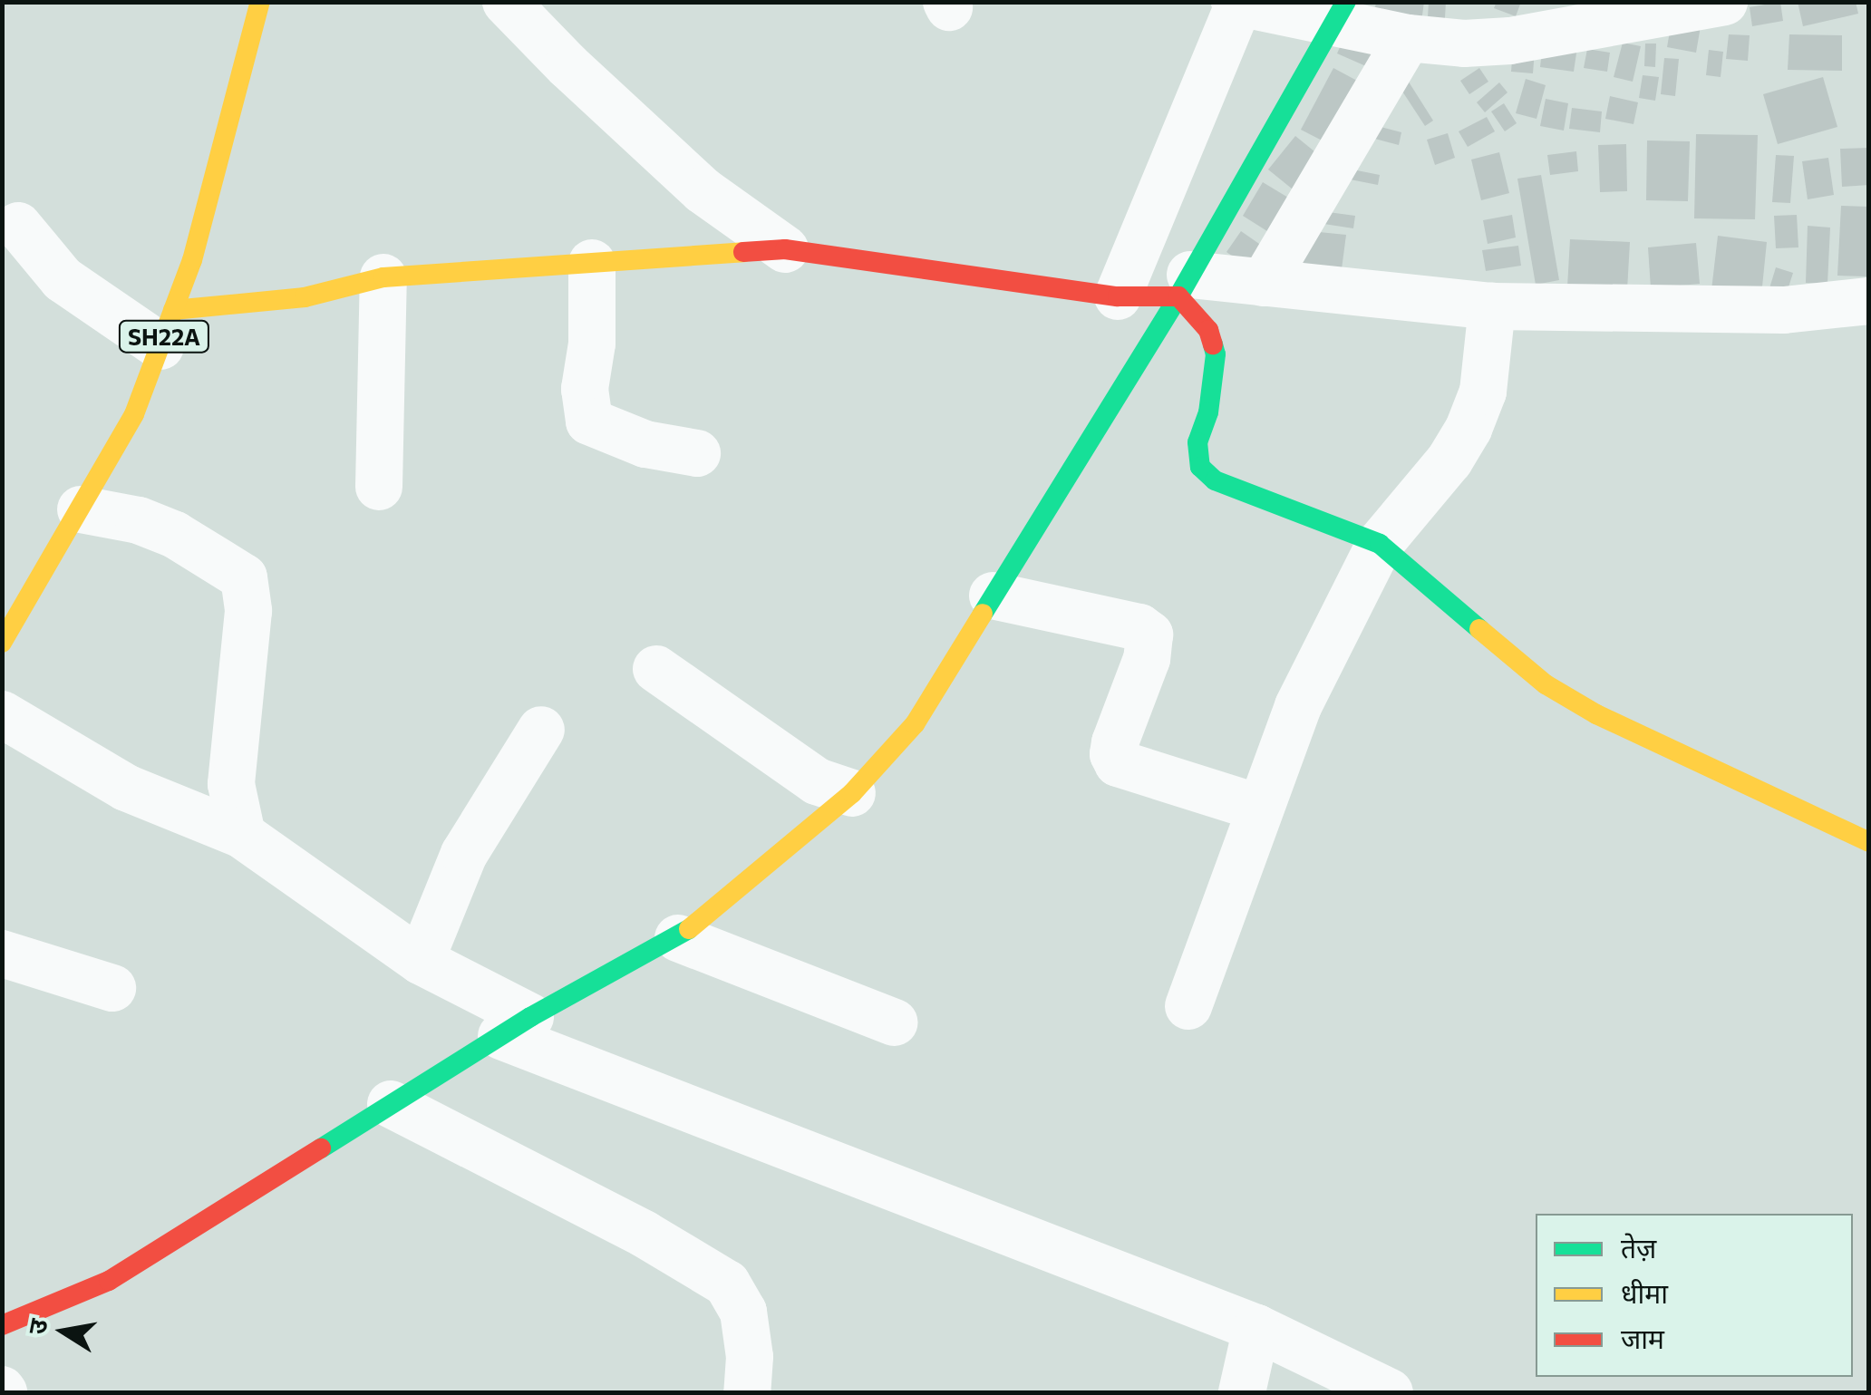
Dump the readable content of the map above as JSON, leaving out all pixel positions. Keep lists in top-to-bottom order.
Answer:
{
  "streets": {
    "street": ["SH22A"]
  },
  "legend": ["तेज़", "धीमा", "जाम"],
  "north": "left"
}
